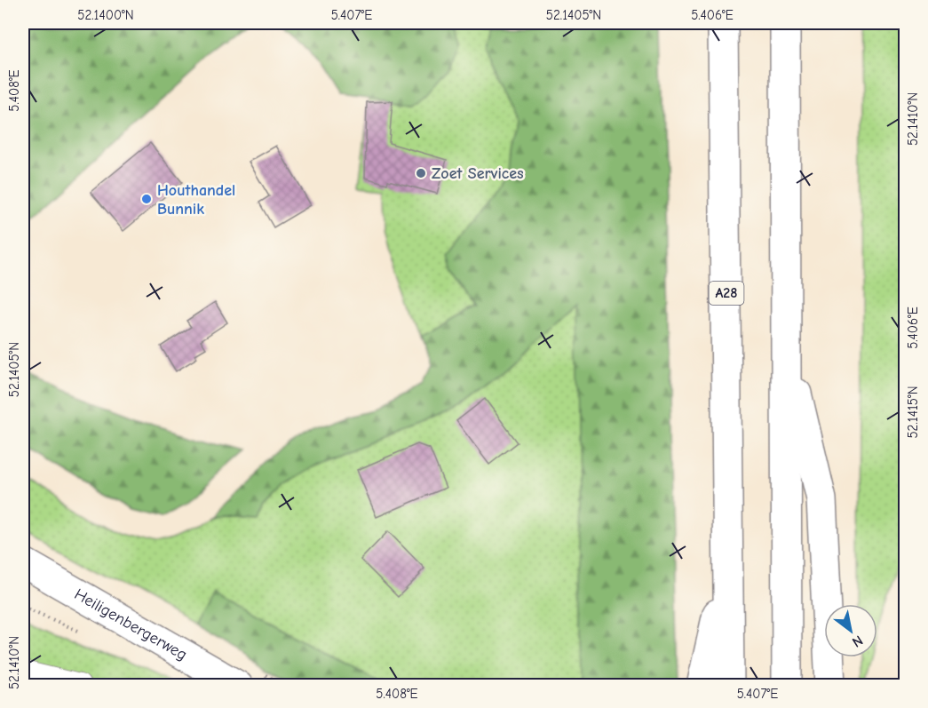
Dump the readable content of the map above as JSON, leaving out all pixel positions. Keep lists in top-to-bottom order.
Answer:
{
  "streets": {
    "main road": ["A28", "Heiligenbergerweg"]
  },
  "places": ["Zoet Services", "Houthandel Bunnik"],
  "north": "bottom right",
  "coordinates": [
    "52.1400°N",
    "5.407°E",
    "52.1405°N",
    "5.406°E",
    "5.408°E",
    "52.1410°N",
    "52.1415°N"
  ]
}
